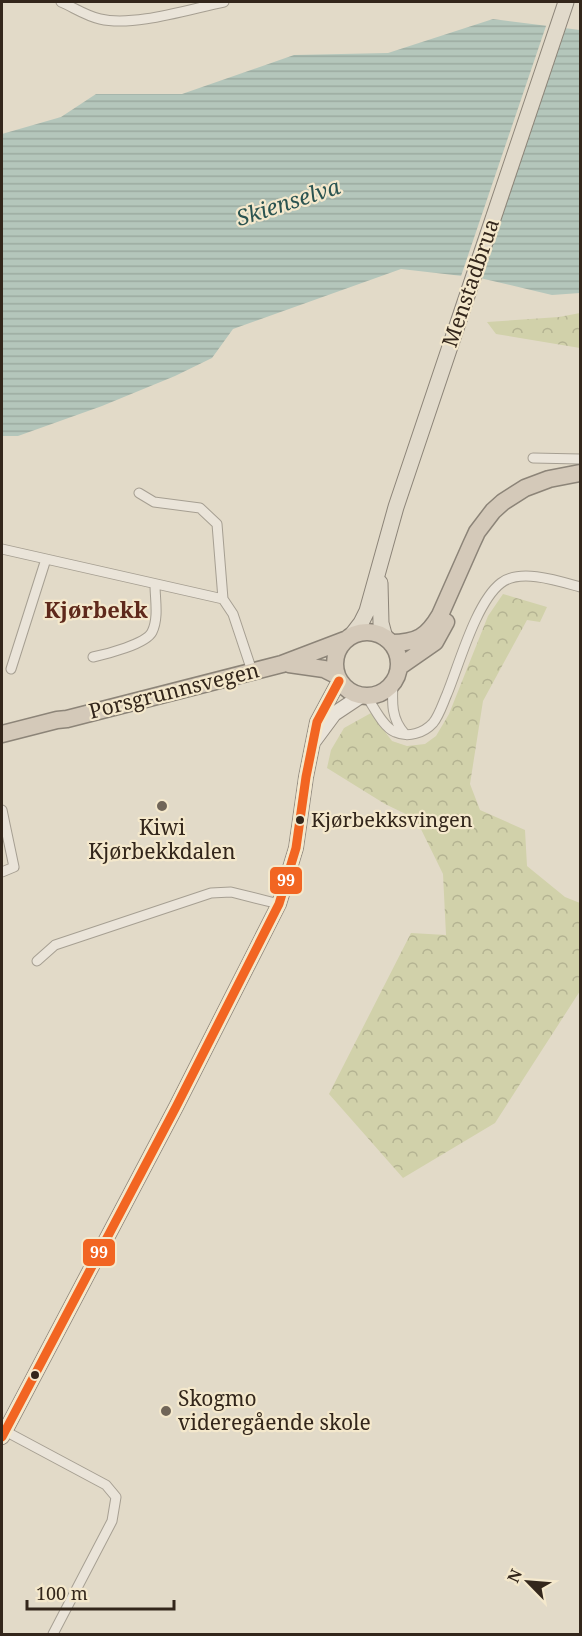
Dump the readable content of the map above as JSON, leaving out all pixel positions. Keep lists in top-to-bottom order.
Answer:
{
  "streets": {
    "highway": ["Porsgrunnsvegen"],
    "main road": ["Menstadbrua"]
  },
  "crossings": [
    ["Menstadbrua", "Porsgrunnsvegen"]
  ],
  "districts": ["Kjørbekk"],
  "water": ["Skienselva"],
  "places": ["Kiwi Kjørbekkdalen", "Kjørbekksvingen", "Skogmo videregående skole"],
  "lines": ["transit line 99"],
  "scale_bar": "100 m",
  "north": "top left"
}
